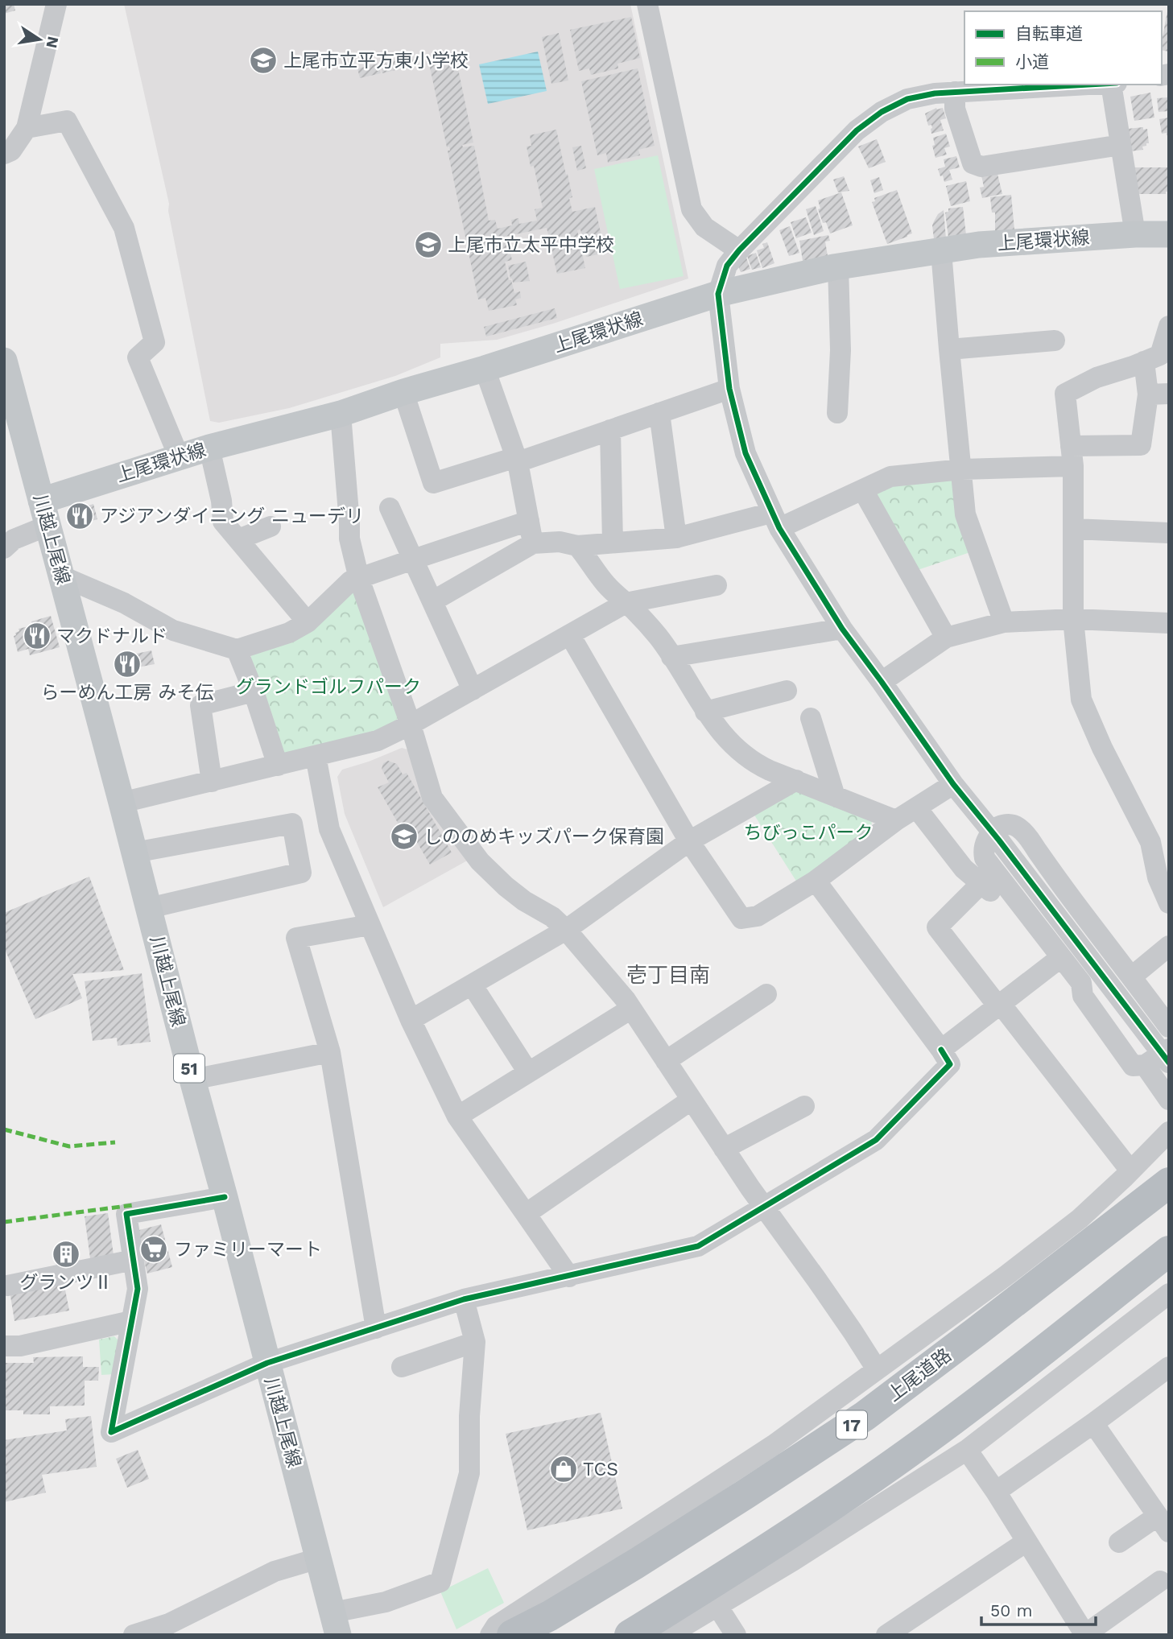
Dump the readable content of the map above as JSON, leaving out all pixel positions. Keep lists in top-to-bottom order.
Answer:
{
  "streets": {
    "highway": ["上尾道路", "17"],
    "main road": ["上尾環状線", "川越上尾線", "51"]
  },
  "crossings": [
    ["上尾環状線", "川越上尾線"]
  ],
  "districts": ["壱丁目南"],
  "parks": ["グランドゴルフパーク", "ちびっこパーク"],
  "places": {
    "school or university": ["上尾市立平方東小学校", "上尾市立太平中学校", "しののめキッズパーク保育園"],
    "restaurant": ["アジアンダイニング ニューデリ", "マクドナルド", "らーめん工房 みそ伝"],
    "supermarket": ["ファミリーマート"],
    "building": ["グランツⅡ"],
    "shop": ["TCS"]
  },
  "legend": ["自転車道", "小道"],
  "scale_bar": "50 m",
  "north": "right"
}
